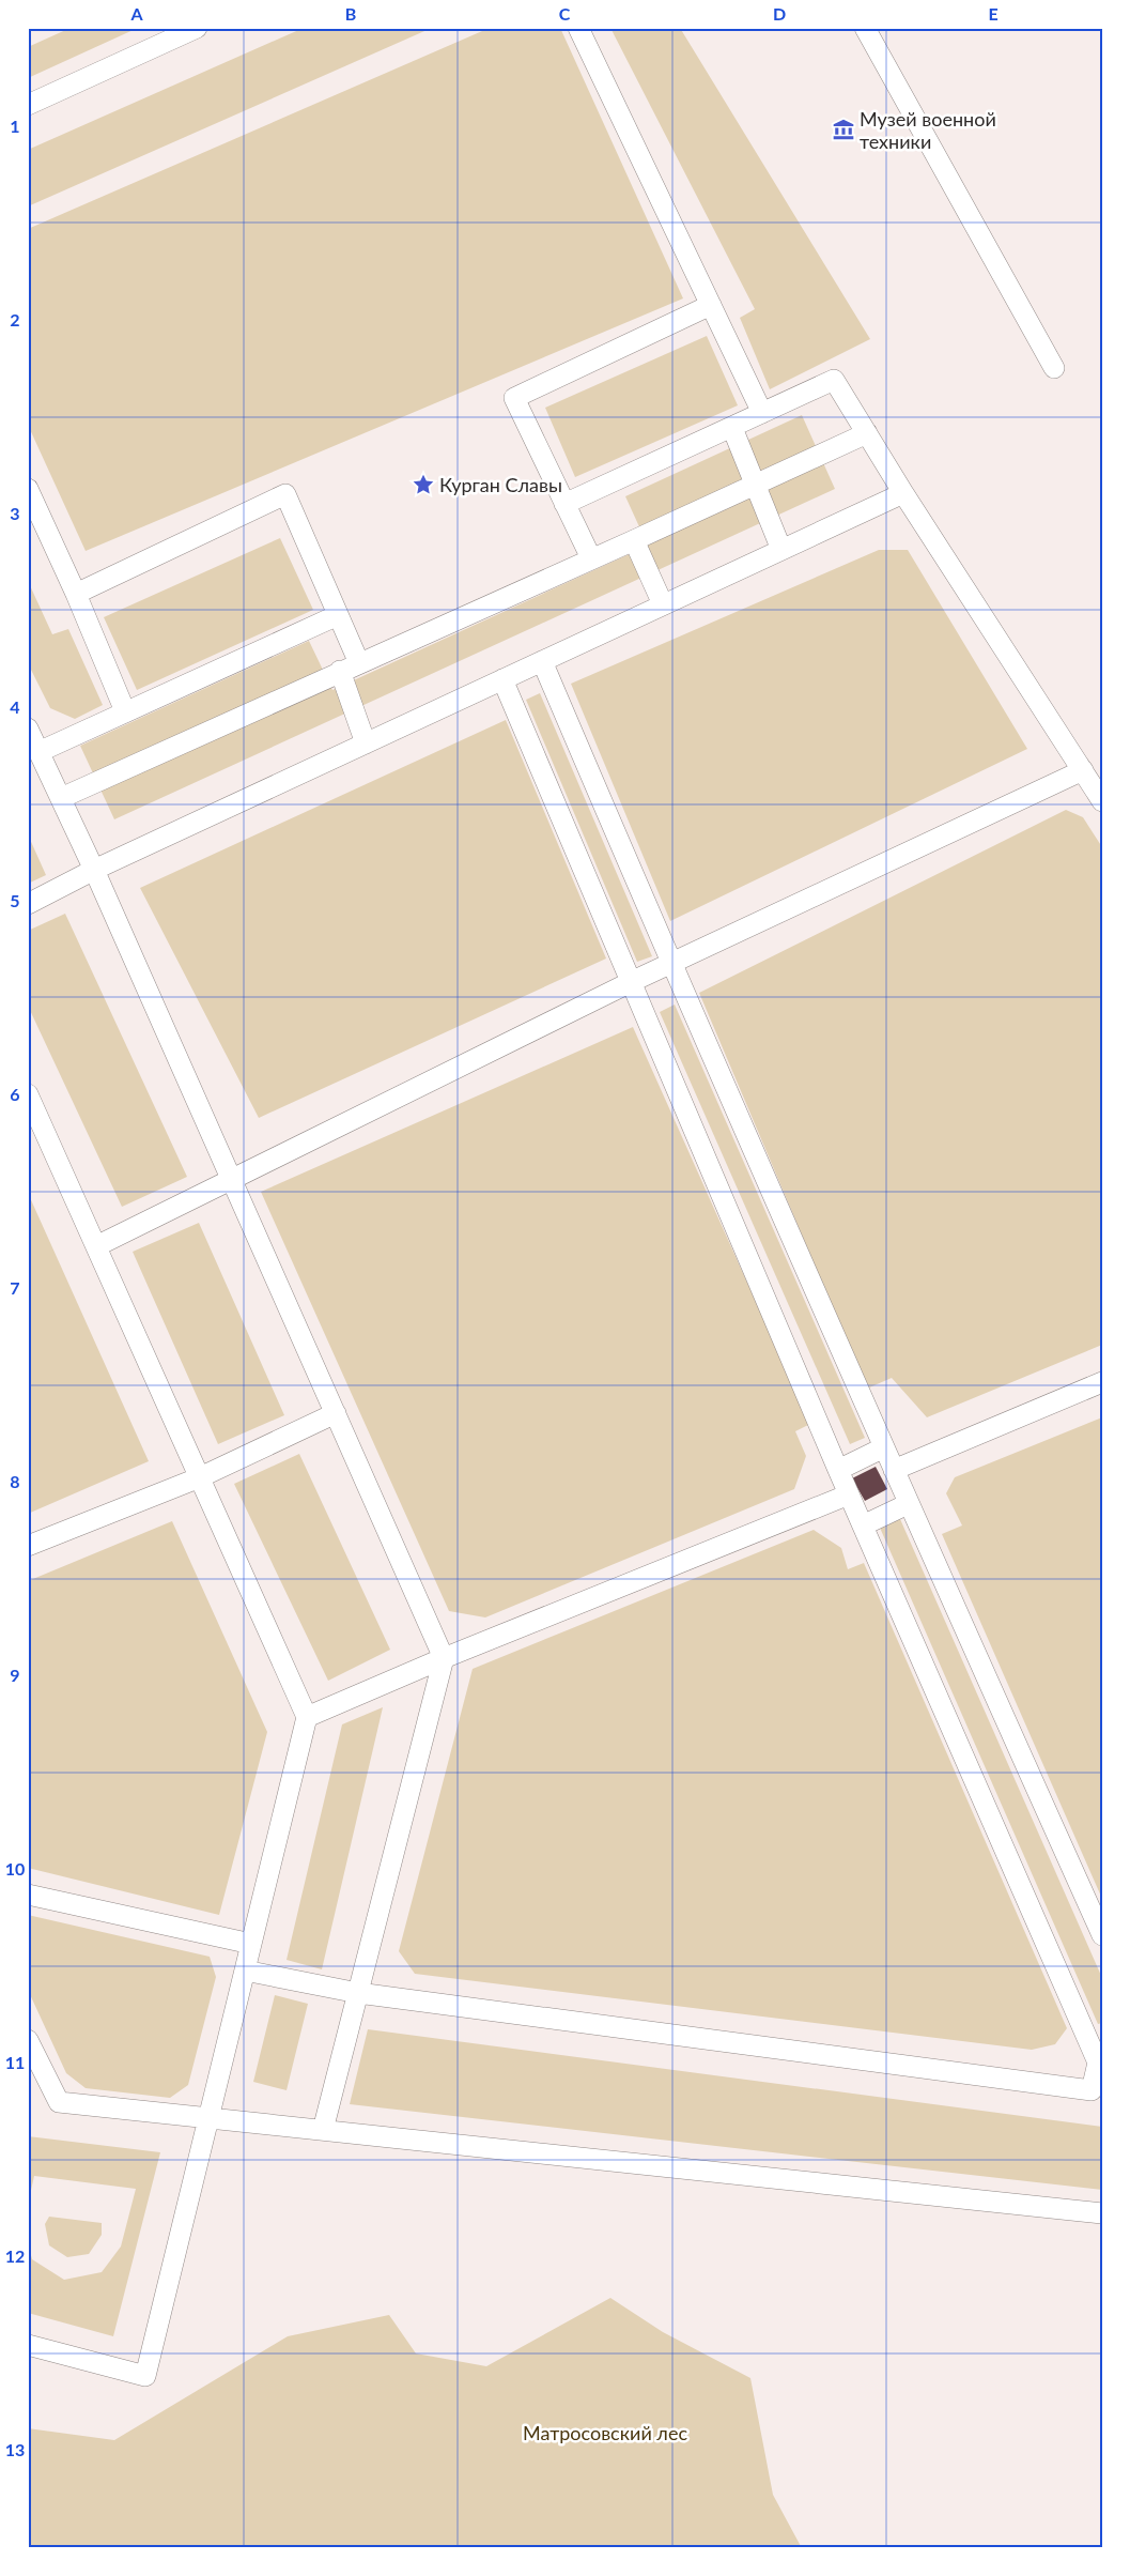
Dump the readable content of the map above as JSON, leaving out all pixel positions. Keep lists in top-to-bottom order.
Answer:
{
  "parks": ["Матросовский лес"],
  "places": {
    "museum": ["Музей военной техники"],
    "place": ["Курган Славы"]
  },
  "grid": {
    "columns": [
      "A",
      "B",
      "C",
      "D",
      "E"
    ],
    "rows": [
      "1",
      "2",
      "3",
      "4",
      "5",
      "6",
      "7",
      "8",
      "9",
      "10",
      "11",
      "12",
      "13"
    ]
  }
}
